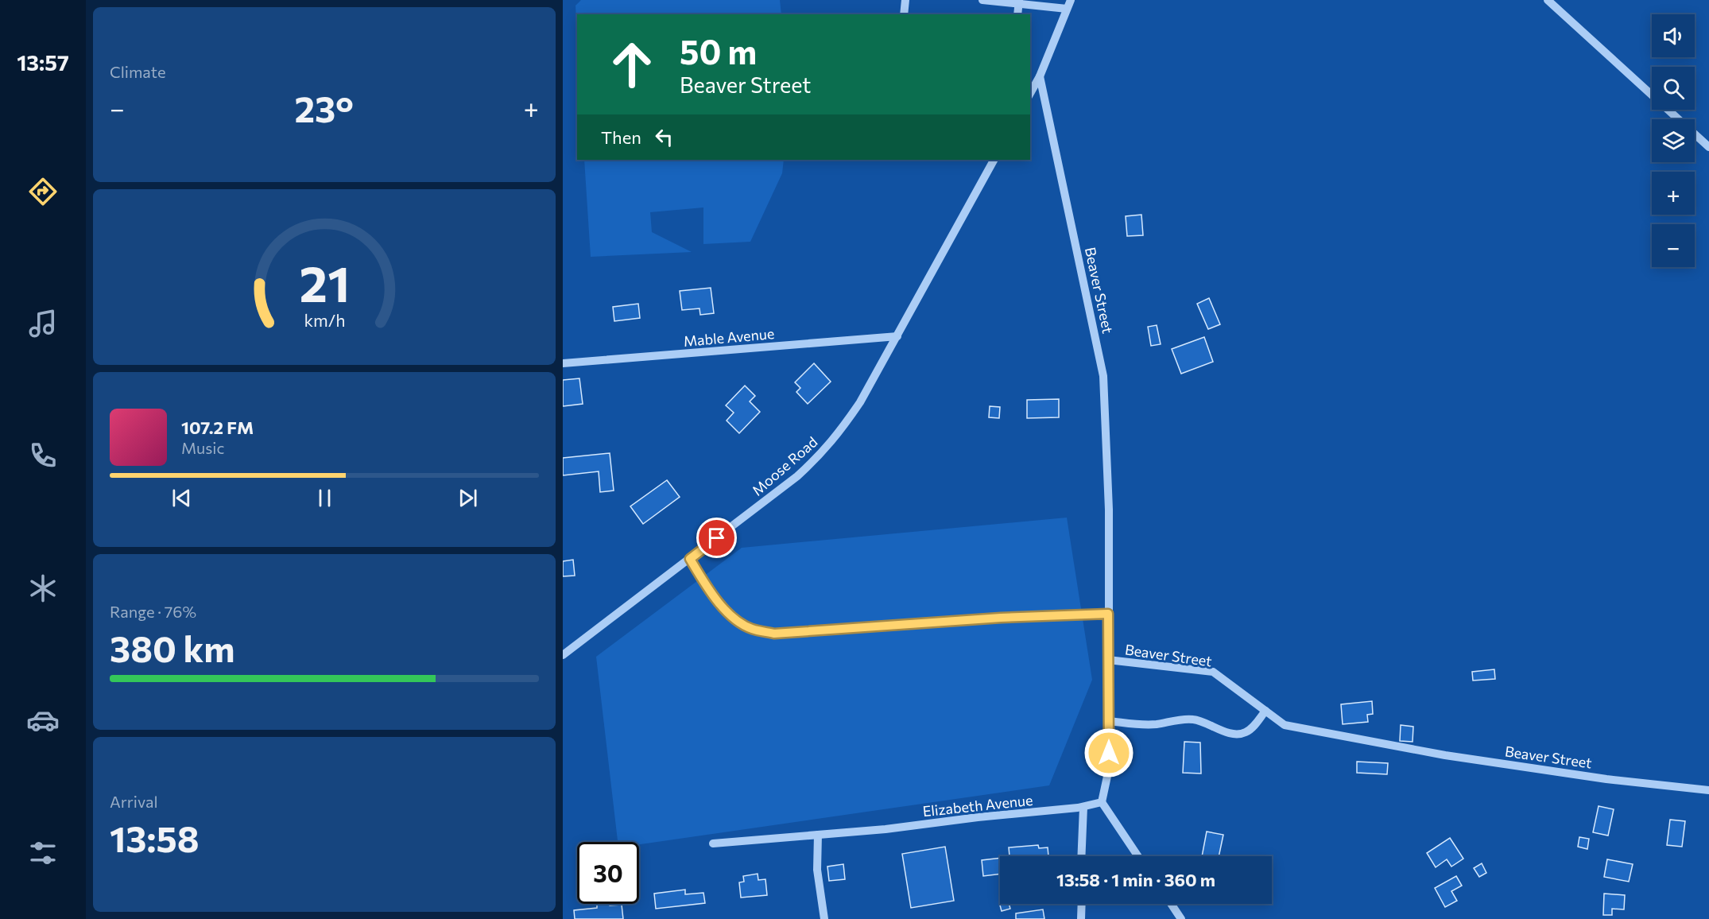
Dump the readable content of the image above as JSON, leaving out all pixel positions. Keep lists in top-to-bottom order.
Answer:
{
  "streets": {
    "street": [
      "Beaver Street",
      "Mable Avenue",
      "Moose Road",
      "Elizabeth Avenue"
    ]
  },
  "crossings": [
    ["Mable Avenue", "Moose Road"]
  ],
  "page": {
    "tabs": "13:57",
    "tile": [
      "Climate",
      ["Range · 76%", "380 km"],
      ["Arrival", "13:58"]
    ],
    "map_buttons": ["+", "−"],
    "turn": ["50 m", "Beaver Street"],
    "heat": ["−", "23°", "+"],
    "then": "Then",
    "song": ["107.2 FM", "Music"],
    "limit": "30",
    "trip": "13:58 · 1 min · 360 m",
    "gauge": ["21", "km/h"]
  }
}
